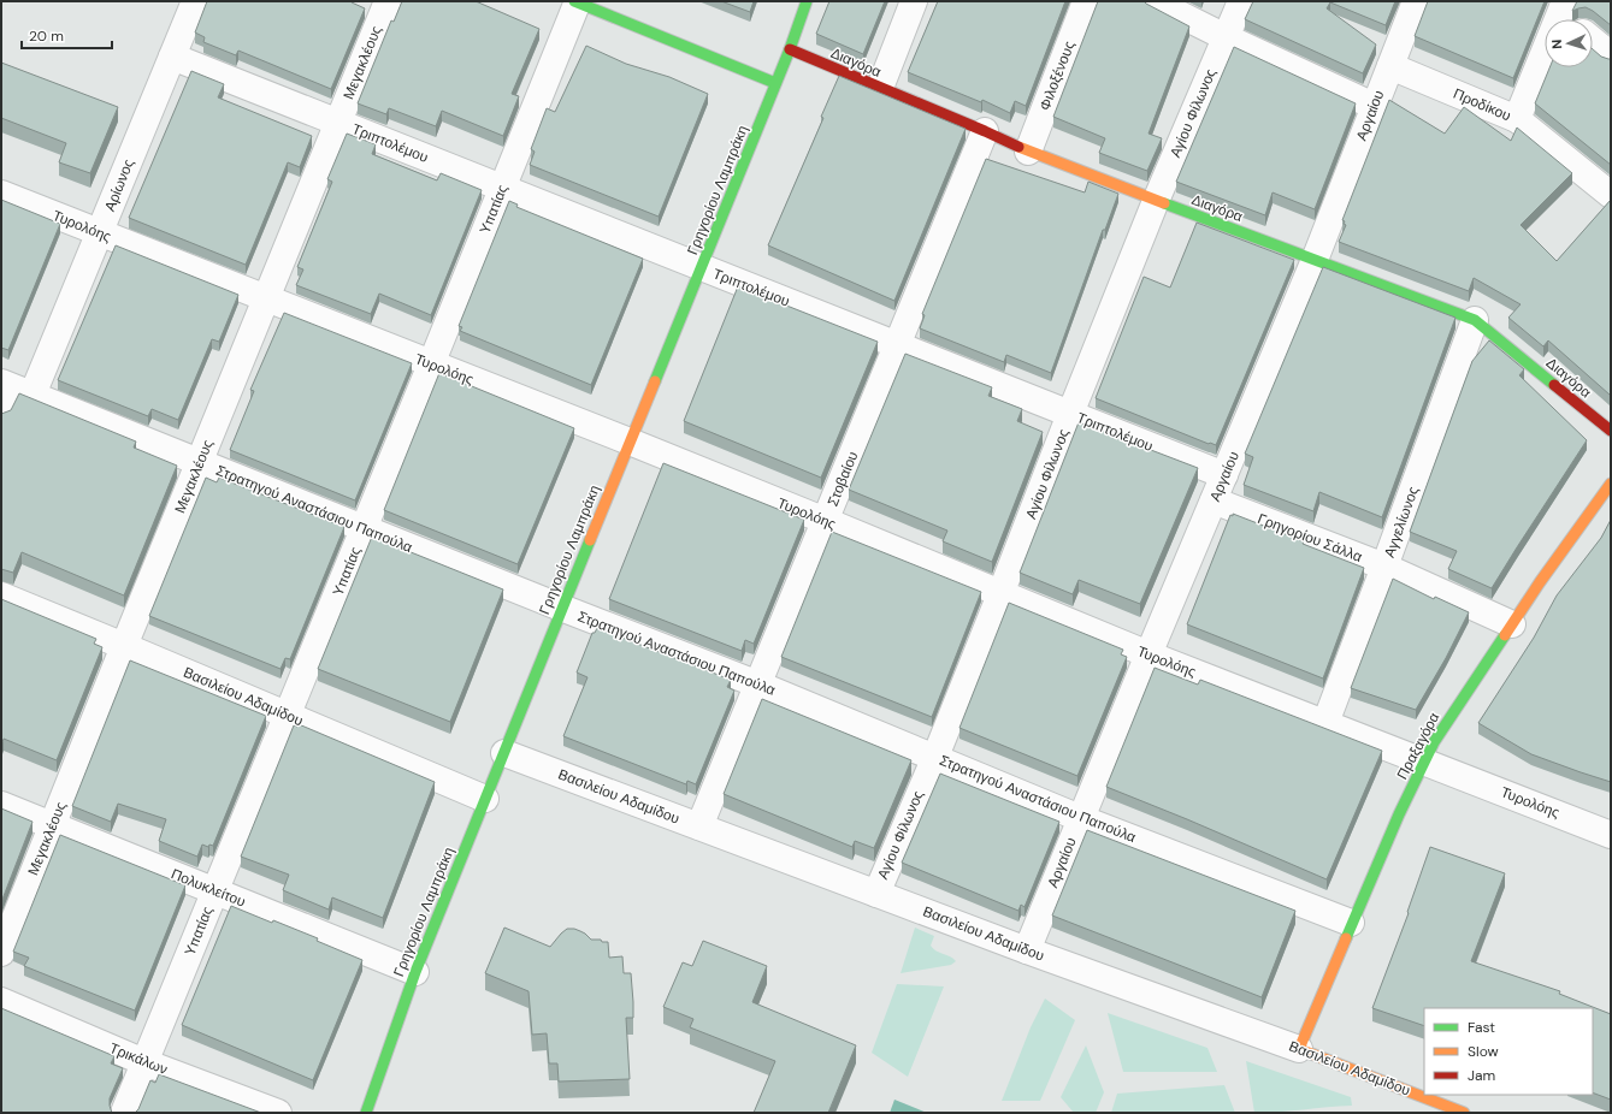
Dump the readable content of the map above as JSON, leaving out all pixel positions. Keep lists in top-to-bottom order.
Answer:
{
  "streets": {
    "street": [
      "Μεγακλέους",
      "Διαγόρα",
      "Φιλοξένους",
      "Προδίκου",
      "Αγίου Φίλωνος",
      "Αργαίου",
      "Τριπτολέμου",
      "Αρίωνος",
      "Γρηγορίου Λαμπράκη",
      "Υπατίας",
      "Τυρολόης",
      "Στοβαίου",
      "Στρατηγού Αναστάσιου Παπούλα",
      "Αγγελίωνος",
      "Γρηγορίου Σάλλα",
      "Βασιλείου Αδαμίδου",
      "Πραξαγόρα",
      "Πολυκλείτου",
      "Τρικάλων"
    ]
  },
  "crossings": [
    ["Μεγακλέους", "Τριπτολέμου"],
    ["Μεγακλέους", "Τυρολόης"],
    ["Μεγακλέους", "Στρατηγού Αναστάσιου Παπούλα"],
    ["Μεγακλέους", "Βασιλείου Αδαμίδου"],
    ["Μεγακλέους", "Πολυκλείτου"],
    ["Διαγόρα", "Φιλοξένους"],
    ["Διαγόρα", "Αγίου Φίλωνος"],
    ["Διαγόρα", "Αργαίου"],
    ["Διαγόρα", "Γρηγορίου Λαμπράκη"],
    ["Διαγόρα", "Στοβαίου"],
    ["Διαγόρα", "Αγγελίωνος"],
    ["Προδίκου", "Αργαίου"],
    ["Αγίου Φίλωνος", "Τριπτολέμου"],
    ["Αγίου Φίλωνος", "Τυρολόης"],
    ["Αγίου Φίλωνος", "Στρατηγού Αναστάσιου Παπούλα"],
    ["Αγίου Φίλωνος", "Βασιλείου Αδαμίδου"],
    ["Αργαίου", "Τριπτολέμου"],
    ["Αργαίου", "Τυρολόης"],
    ["Αργαίου", "Στρατηγού Αναστάσιου Παπούλα"],
    ["Αργαίου", "Γρηγορίου Σάλλα"],
    ["Αργαίου", "Βασιλείου Αδαμίδου"],
    ["Τριπτολέμου", "Αρίωνος"],
    ["Τριπτολέμου", "Γρηγορίου Λαμπράκη"],
    ["Τριπτολέμου", "Υπατίας"],
    ["Τριπτολέμου", "Στοβαίου"],
    ["Αρίωνος", "Τυρολόης"],
    ["Αρίωνος", "Στρατηγού Αναστάσιου Παπούλα"],
    ["Γρηγορίου Λαμπράκη", "Τυρολόης"],
    ["Γρηγορίου Λαμπράκη", "Στρατηγού Αναστάσιου Παπούλα"],
    ["Γρηγορίου Λαμπράκη", "Βασιλείου Αδαμίδου"],
    ["Γρηγορίου Λαμπράκη", "Πολυκλείτου"],
    ["Υπατίας", "Τυρολόης"],
    ["Υπατίας", "Στρατηγού Αναστάσιου Παπούλα"],
    ["Υπατίας", "Βασιλείου Αδαμίδου"],
    ["Υπατίας", "Πολυκλείτου"],
    ["Υπατίας", "Τρικάλων"],
    ["Τυρολόης", "Στοβαίου"],
    ["Τυρολόης", "Αγγελίωνος"],
    ["Τυρολόης", "Πραξαγόρα"],
    ["Στοβαίου", "Στρατηγού Αναστάσιου Παπούλα"],
    ["Στοβαίου", "Βασιλείου Αδαμίδου"],
    ["Στρατηγού Αναστάσιου Παπούλα", "Πραξαγόρα"],
    ["Αγγελίωνος", "Γρηγορίου Σάλλα"],
    ["Γρηγορίου Σάλλα", "Πραξαγόρα"],
    ["Βασιλείου Αδαμίδου", "Πραξαγόρα"]
  ],
  "legend": ["Fast", "Slow", "Jam"],
  "scale_bar": "20 m",
  "north": "left"
}
